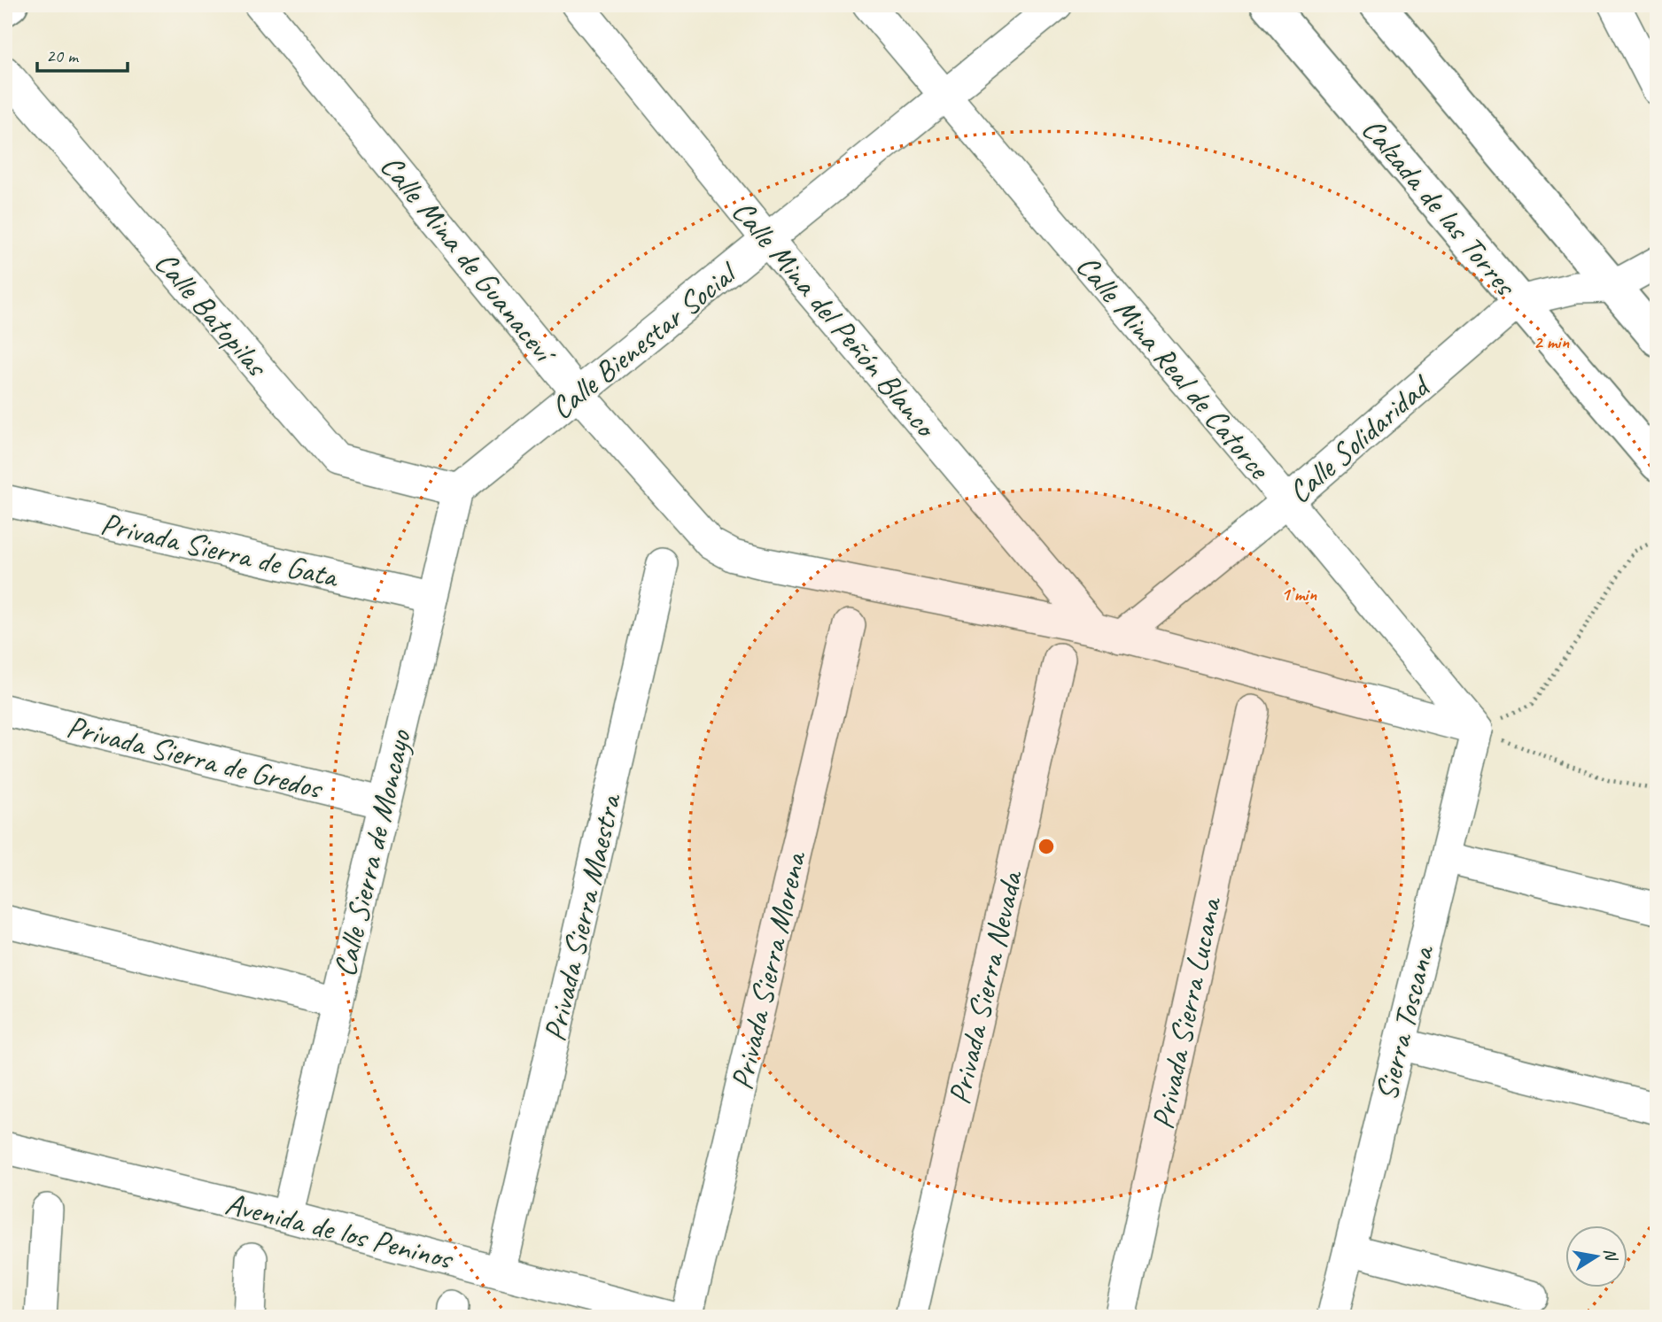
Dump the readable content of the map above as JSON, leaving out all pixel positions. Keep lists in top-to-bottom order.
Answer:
{
  "streets": {
    "street": [
      "Calzada de las Torres",
      "Calle Mina de Guanaceví",
      "Calle Batopilas",
      "Calle Mina del Peñón Blanco",
      "Calle Bienestar Social",
      "Calle Mina Real de Catorce",
      "Calle Solidaridad",
      "Privada Sierra de Gata",
      "Privada Sierra de Gredos",
      "Calle Sierra de Moncayo",
      "Privada Sierra Maestra",
      "Privada Sierra Morena",
      "Privada Sierra Nevada",
      "Privada Sierra Lucana",
      "Sierra Toscana",
      "Avenida de los Peninos"
    ]
  },
  "crossings": [
    ["Calzada de las Torres", "Calle Solidaridad"],
    ["Calle Mina de Guanaceví", "Calle Mina del Peñón Blanco"],
    ["Calle Mina de Guanaceví", "Calle Bienestar Social"],
    ["Calle Mina de Guanaceví", "Calle Mina Real de Catorce"],
    ["Calle Mina de Guanaceví", "Calle Solidaridad"],
    ["Calle Mina de Guanaceví", "Sierra Toscana"],
    ["Calle Batopilas", "Calle Bienestar Social"],
    ["Calle Batopilas", "Calle Sierra de Moncayo"],
    ["Calle Mina del Peñón Blanco", "Calle Bienestar Social"],
    ["Calle Mina del Peñón Blanco", "Calle Solidaridad"],
    ["Calle Bienestar Social", "Calle Mina Real de Catorce"],
    ["Calle Bienestar Social", "Calle Sierra de Moncayo"],
    ["Calle Mina Real de Catorce", "Calle Solidaridad"],
    ["Calle Mina Real de Catorce", "Sierra Toscana"],
    ["Privada Sierra de Gata", "Calle Sierra de Moncayo"],
    ["Privada Sierra de Gredos", "Calle Sierra de Moncayo"],
    ["Calle Sierra de Moncayo", "Avenida de los Peninos"],
    ["Privada Sierra Maestra", "Avenida de los Peninos"]
  ],
  "scale_bar": "20 m",
  "north": "right",
  "rings": ["2 min", "1 min"]
}
